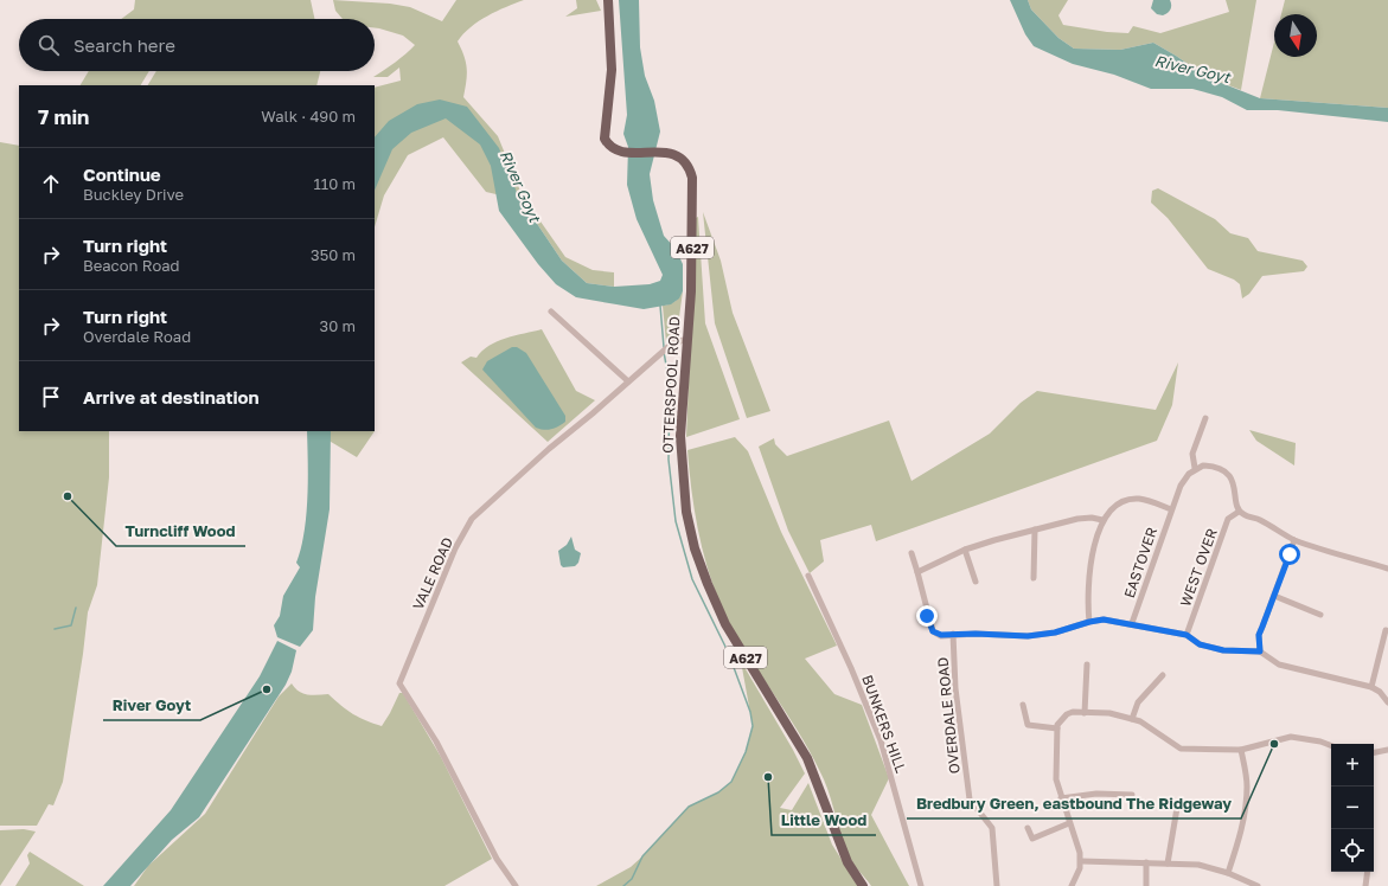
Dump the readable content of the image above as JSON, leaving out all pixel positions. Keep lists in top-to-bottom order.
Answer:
{
  "streets": {
    "main road": ["A627", "OTTERSPOOL ROAD"],
    "street": [
      "EASTOVER",
      "WEST OVER",
      "VALE ROAD",
      "OVERDALE ROAD",
      "BUNKERS HILL"
    ]
  },
  "crossings": [
    ["OTTERSPOOL ROAD", "VALE ROAD"]
  ],
  "water": ["River Goyt"],
  "places": [
    "Turncliff Wood",
    "River Goyt",
    "Bredbury Green, eastbound The Ridgeway",
    "Little Wood"
  ],
  "north": "bottom",
  "page": {
    "search": "Search here",
    "heading": ["7 min", "Walk · 490 m"],
    "list": [
      ["Continue", "Buckley Drive", "110 m"],
      ["Turn right", "Beacon Road", "350 m"],
      ["Turn right", "Overdale Road", "30 m"],
      "Arrive at destination"
    ],
    "map_buttons": ["+", "−"]
  }
}
